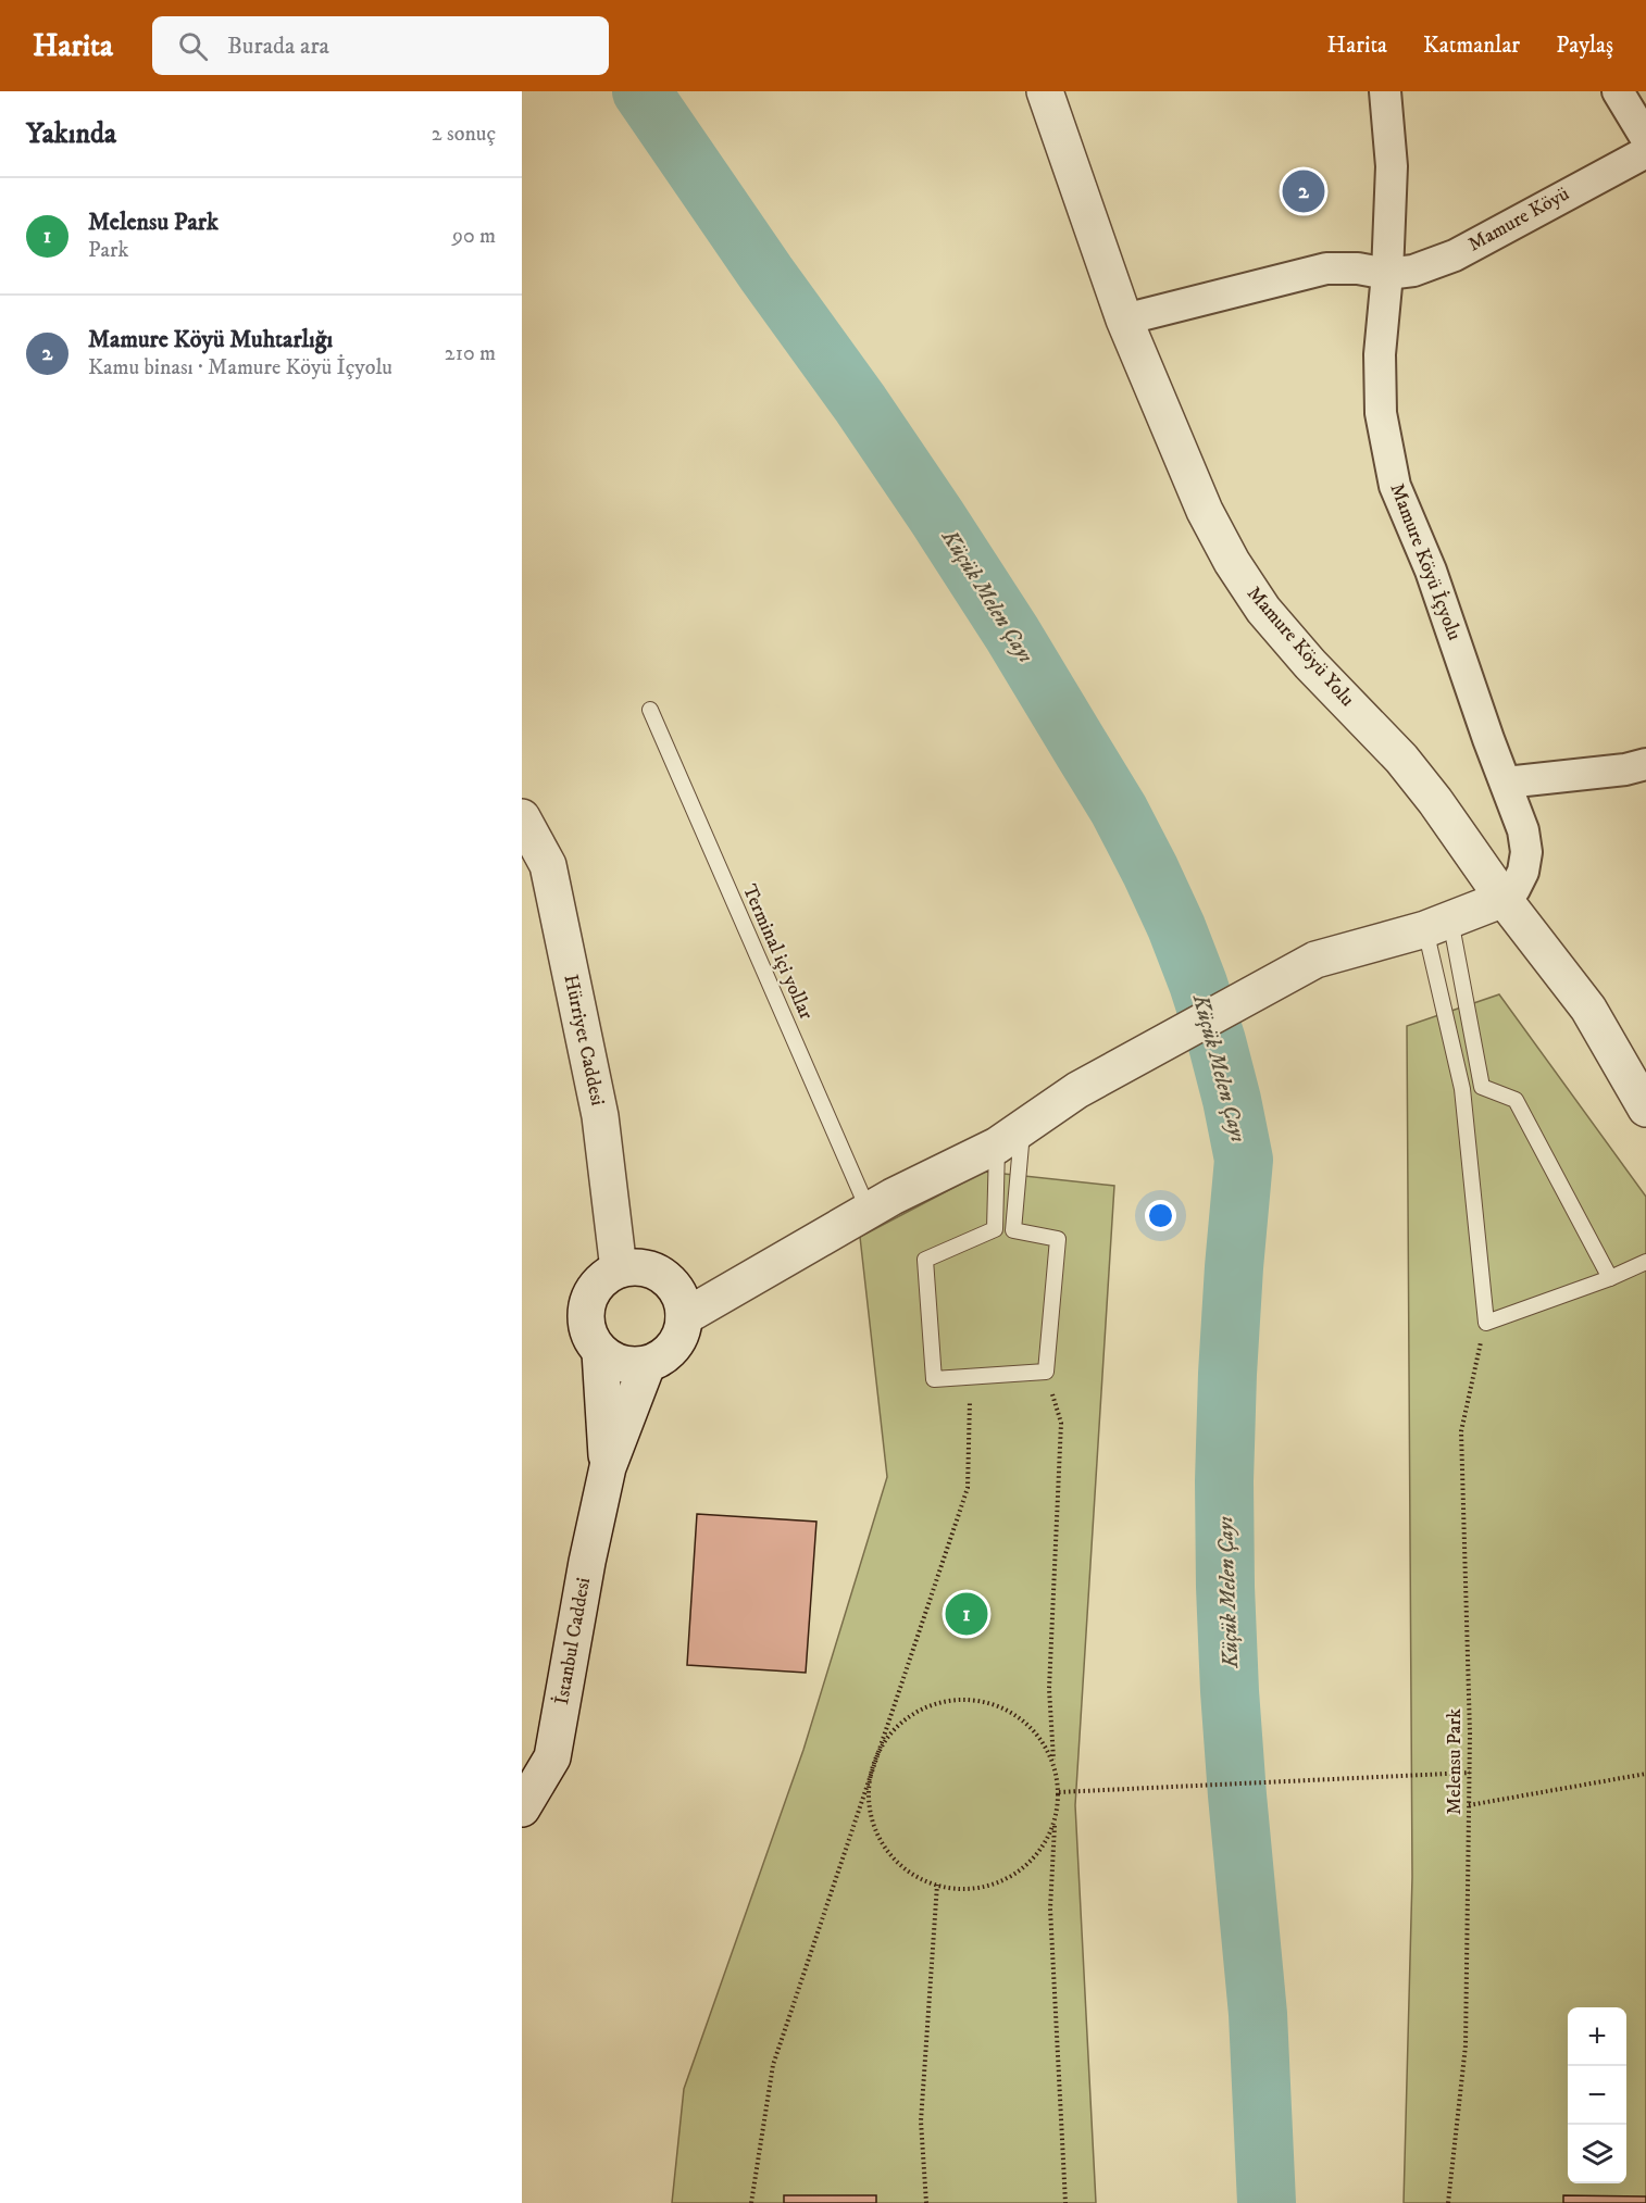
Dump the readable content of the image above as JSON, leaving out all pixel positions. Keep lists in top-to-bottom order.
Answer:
{
  "streets": {
    "street": [
      "Mamure Köyü",
      "Mamure Köyü İçyolu",
      "Mamure Köyü Yolu",
      "Hürriyet Caddesi",
      "İstanbul Caddesi"
    ],
    "lane": ["Terminal içi yollar"],
    "path": ["Melensu Park"]
  },
  "crossings": [
    ["Mamure Köyü", "Mamure Köyü İçyolu"],
    ["Mamure Köyü", "Mamure Köyü Yolu"],
    ["Mamure Köyü İçyolu", "Mamure Köyü Yolu"]
  ],
  "water": ["Küçük Melen Çayı"],
  "page": {
    "header": "Harita",
    "search": "Burada ara",
    "nav": ["Harita", "Katmanlar", "Paylaş"],
    "heading": ["Yakında", "2 sonuç"],
    "pins": ["2", "1"],
    "list": [
      {
        "mark": "1",
        "name": "Melensu Park",
        "note": "Park",
        "value": "90 m"
      },
      {
        "mark": "2",
        "name": "Mamure Köyü Muhtarlığı",
        "note": "Kamu binası · Mamure Köyü İçyolu",
        "value": "210 m"
      }
    ],
    "map_buttons": ["+", "−"]
  }
}
